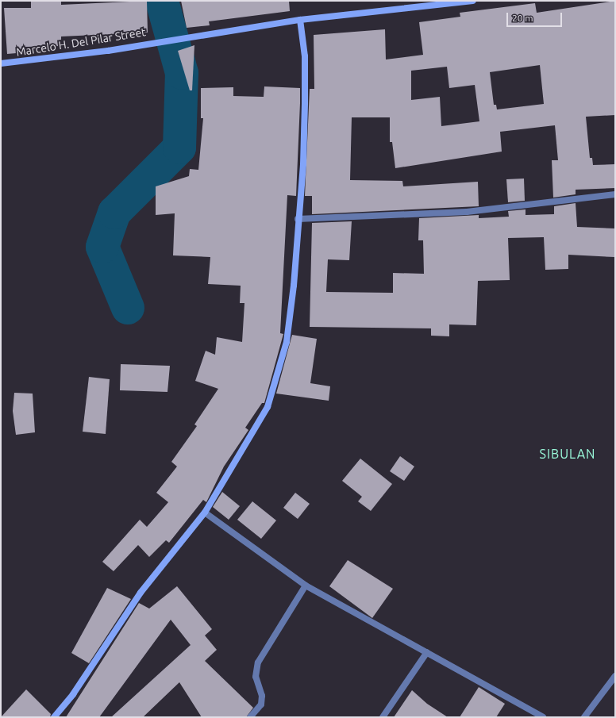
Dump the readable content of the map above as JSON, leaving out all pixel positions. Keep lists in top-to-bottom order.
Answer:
{
  "streets": {
    "street": ["Marcelo H. Del Pilar Street"]
  },
  "districts": ["SIBULAN"],
  "scale_bar": "20 m"
}
